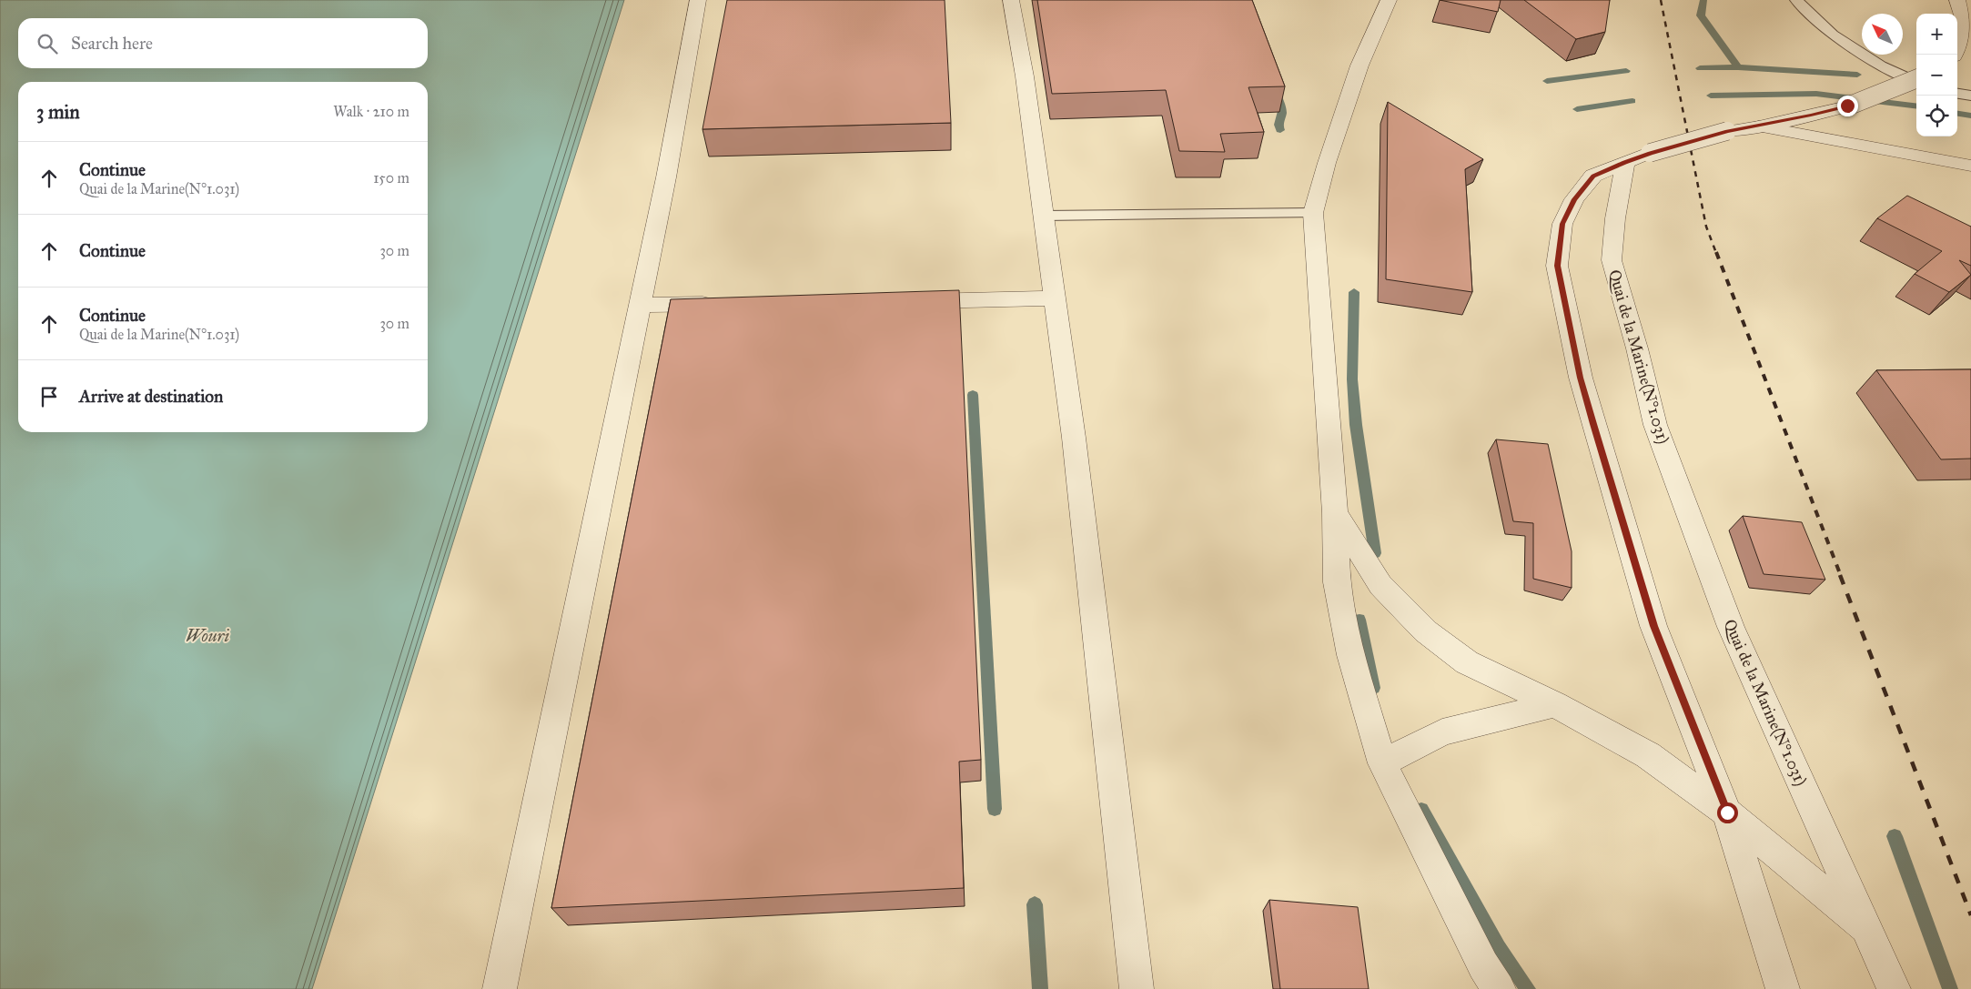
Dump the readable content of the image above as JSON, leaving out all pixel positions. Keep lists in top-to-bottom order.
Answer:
{
  "streets": {
    "street": ["Quai de la Marine(N°1.031)"]
  },
  "water": ["Wouri"],
  "north": "top left",
  "page": {
    "map_buttons": ["+", "−"],
    "search": "Search here",
    "heading": ["3 min", "Walk · 210 m"],
    "list": [
      ["Continue", "Quai de la Marine(N°1.031)", "150 m"],
      ["Continue", "30 m"],
      ["Continue", "Quai de la Marine(N°1.031)", "30 m"],
      "Arrive at destination"
    ]
  }
}
